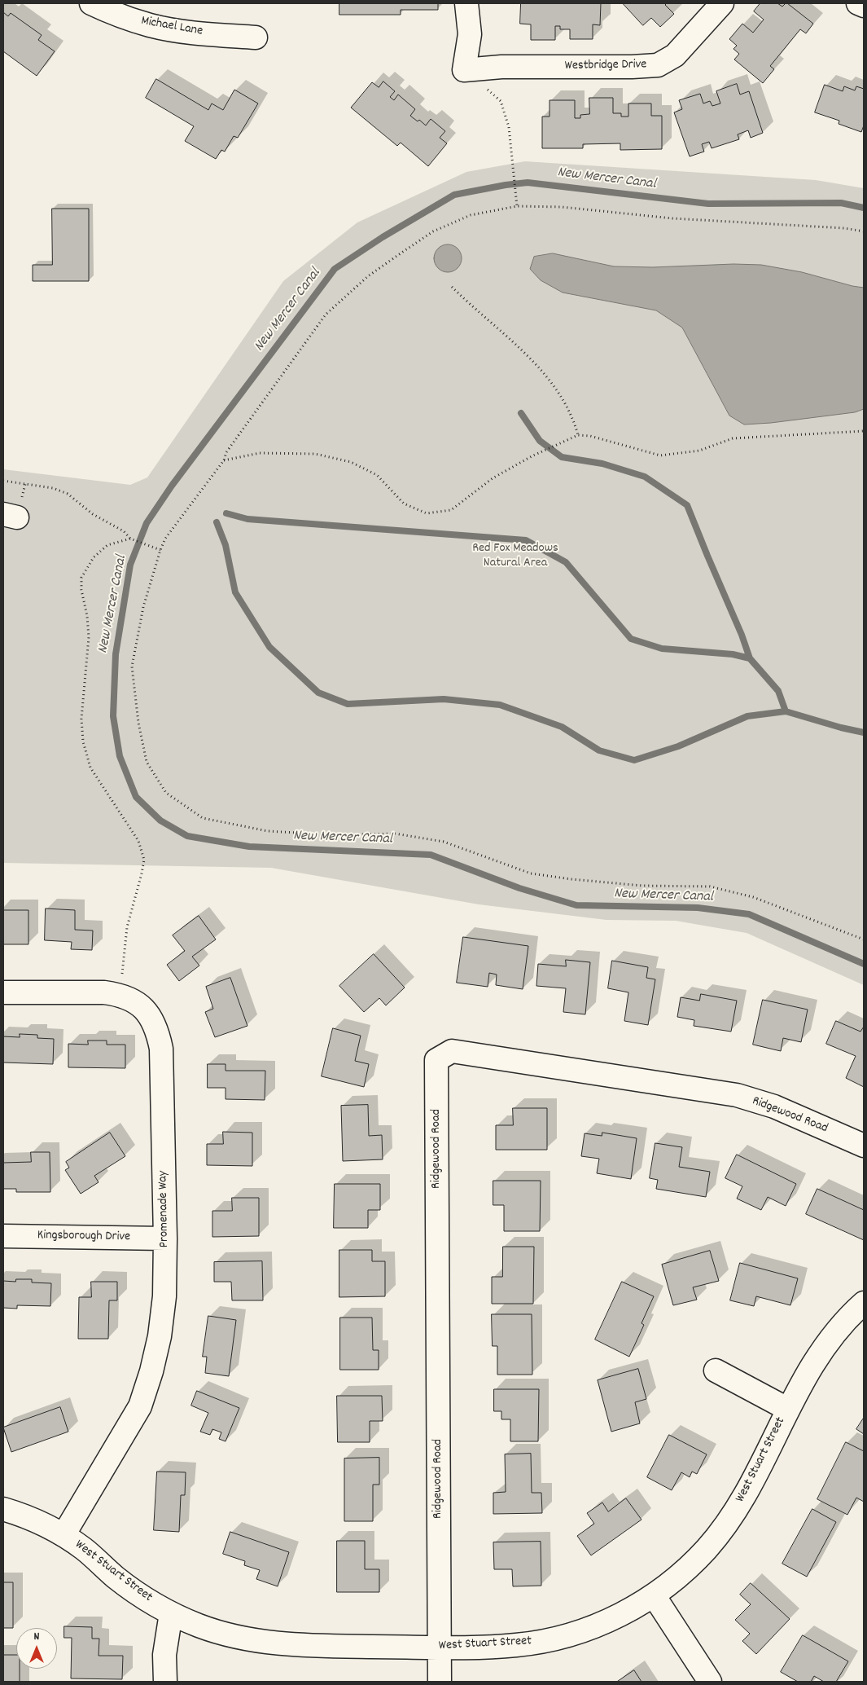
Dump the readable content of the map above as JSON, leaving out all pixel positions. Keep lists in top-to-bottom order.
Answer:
{
  "streets": {
    "street": [
      "Michael Lane",
      "Westbridge Drive",
      "Ridgewood Road",
      "Promenade Way",
      "Kingsborough Drive",
      "West Stuart Street"
    ]
  },
  "crossings": [
    ["Ridgewood Road", "West Stuart Street"],
    ["Promenade Way", "Kingsborough Drive"],
    ["Promenade Way", "West Stuart Street"]
  ],
  "water": ["New Mercer Canal"],
  "parks": ["Red Fox Meadows Natural Area"],
  "north": "top"
}
